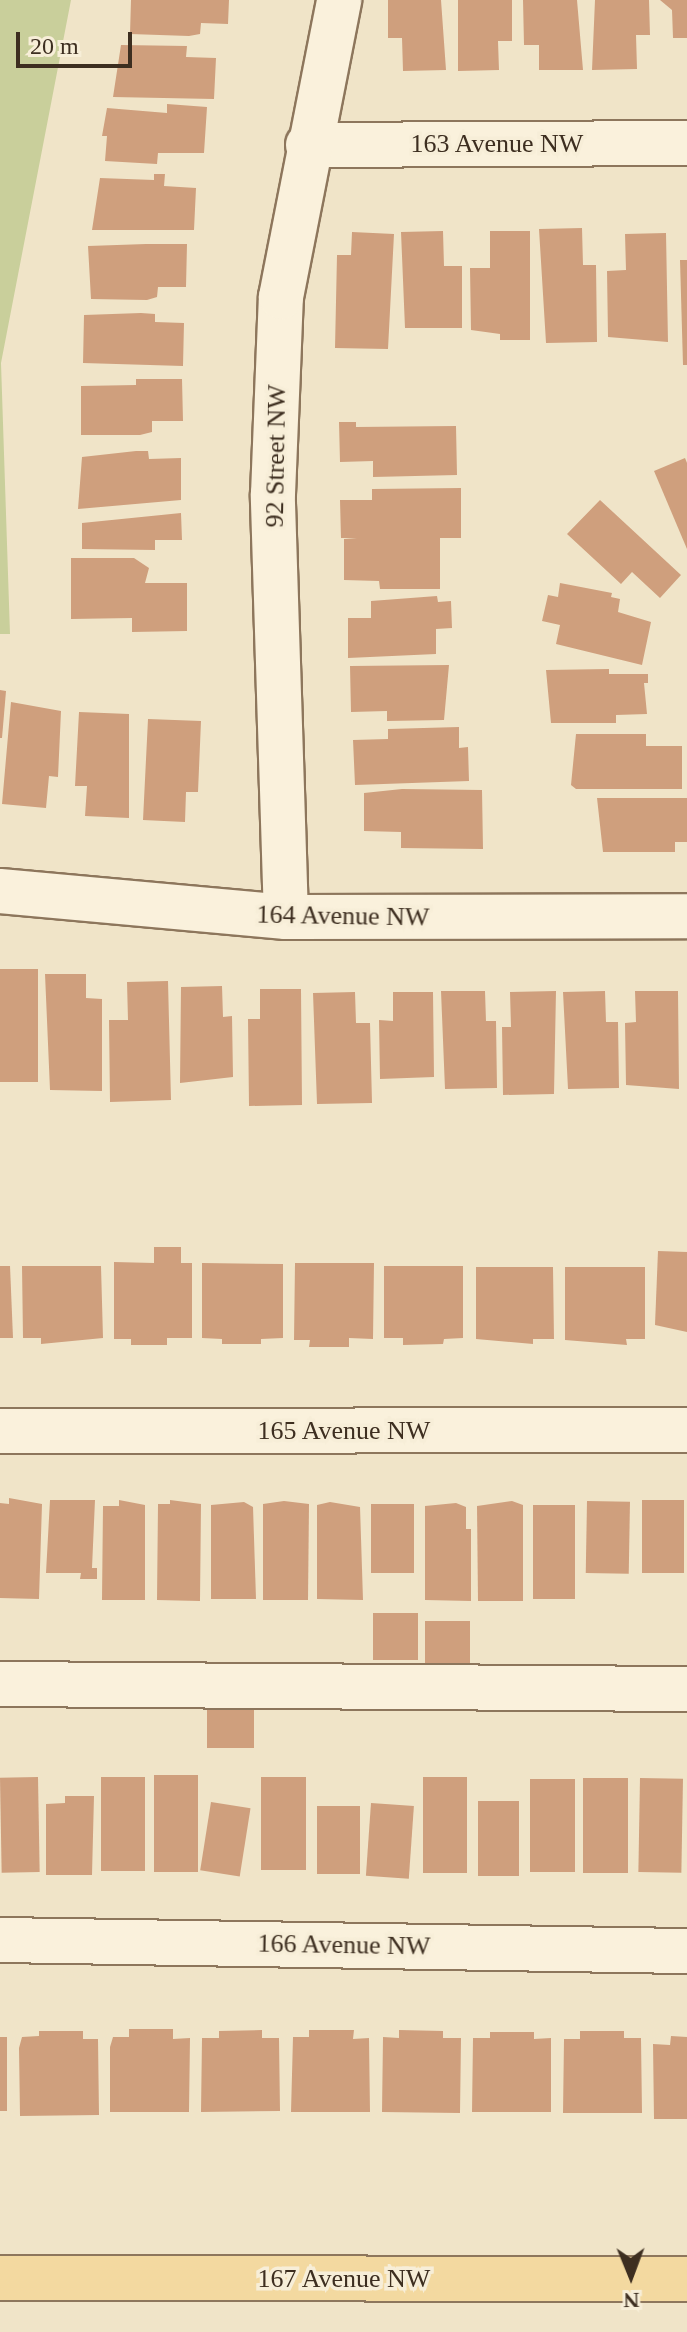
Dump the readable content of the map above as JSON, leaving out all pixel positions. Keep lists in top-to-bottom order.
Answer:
{
  "streets": {
    "main road": ["167 Avenue NW"],
    "street": [
      "163 Avenue NW",
      "92 Street NW",
      "164 Avenue NW",
      "165 Avenue NW",
      "166 Avenue NW"
    ]
  },
  "crossings": [
    ["163 Avenue NW", "92 Street NW"],
    ["92 Street NW", "164 Avenue NW"]
  ],
  "scale_bar": "20 m",
  "north": "bottom"
}
